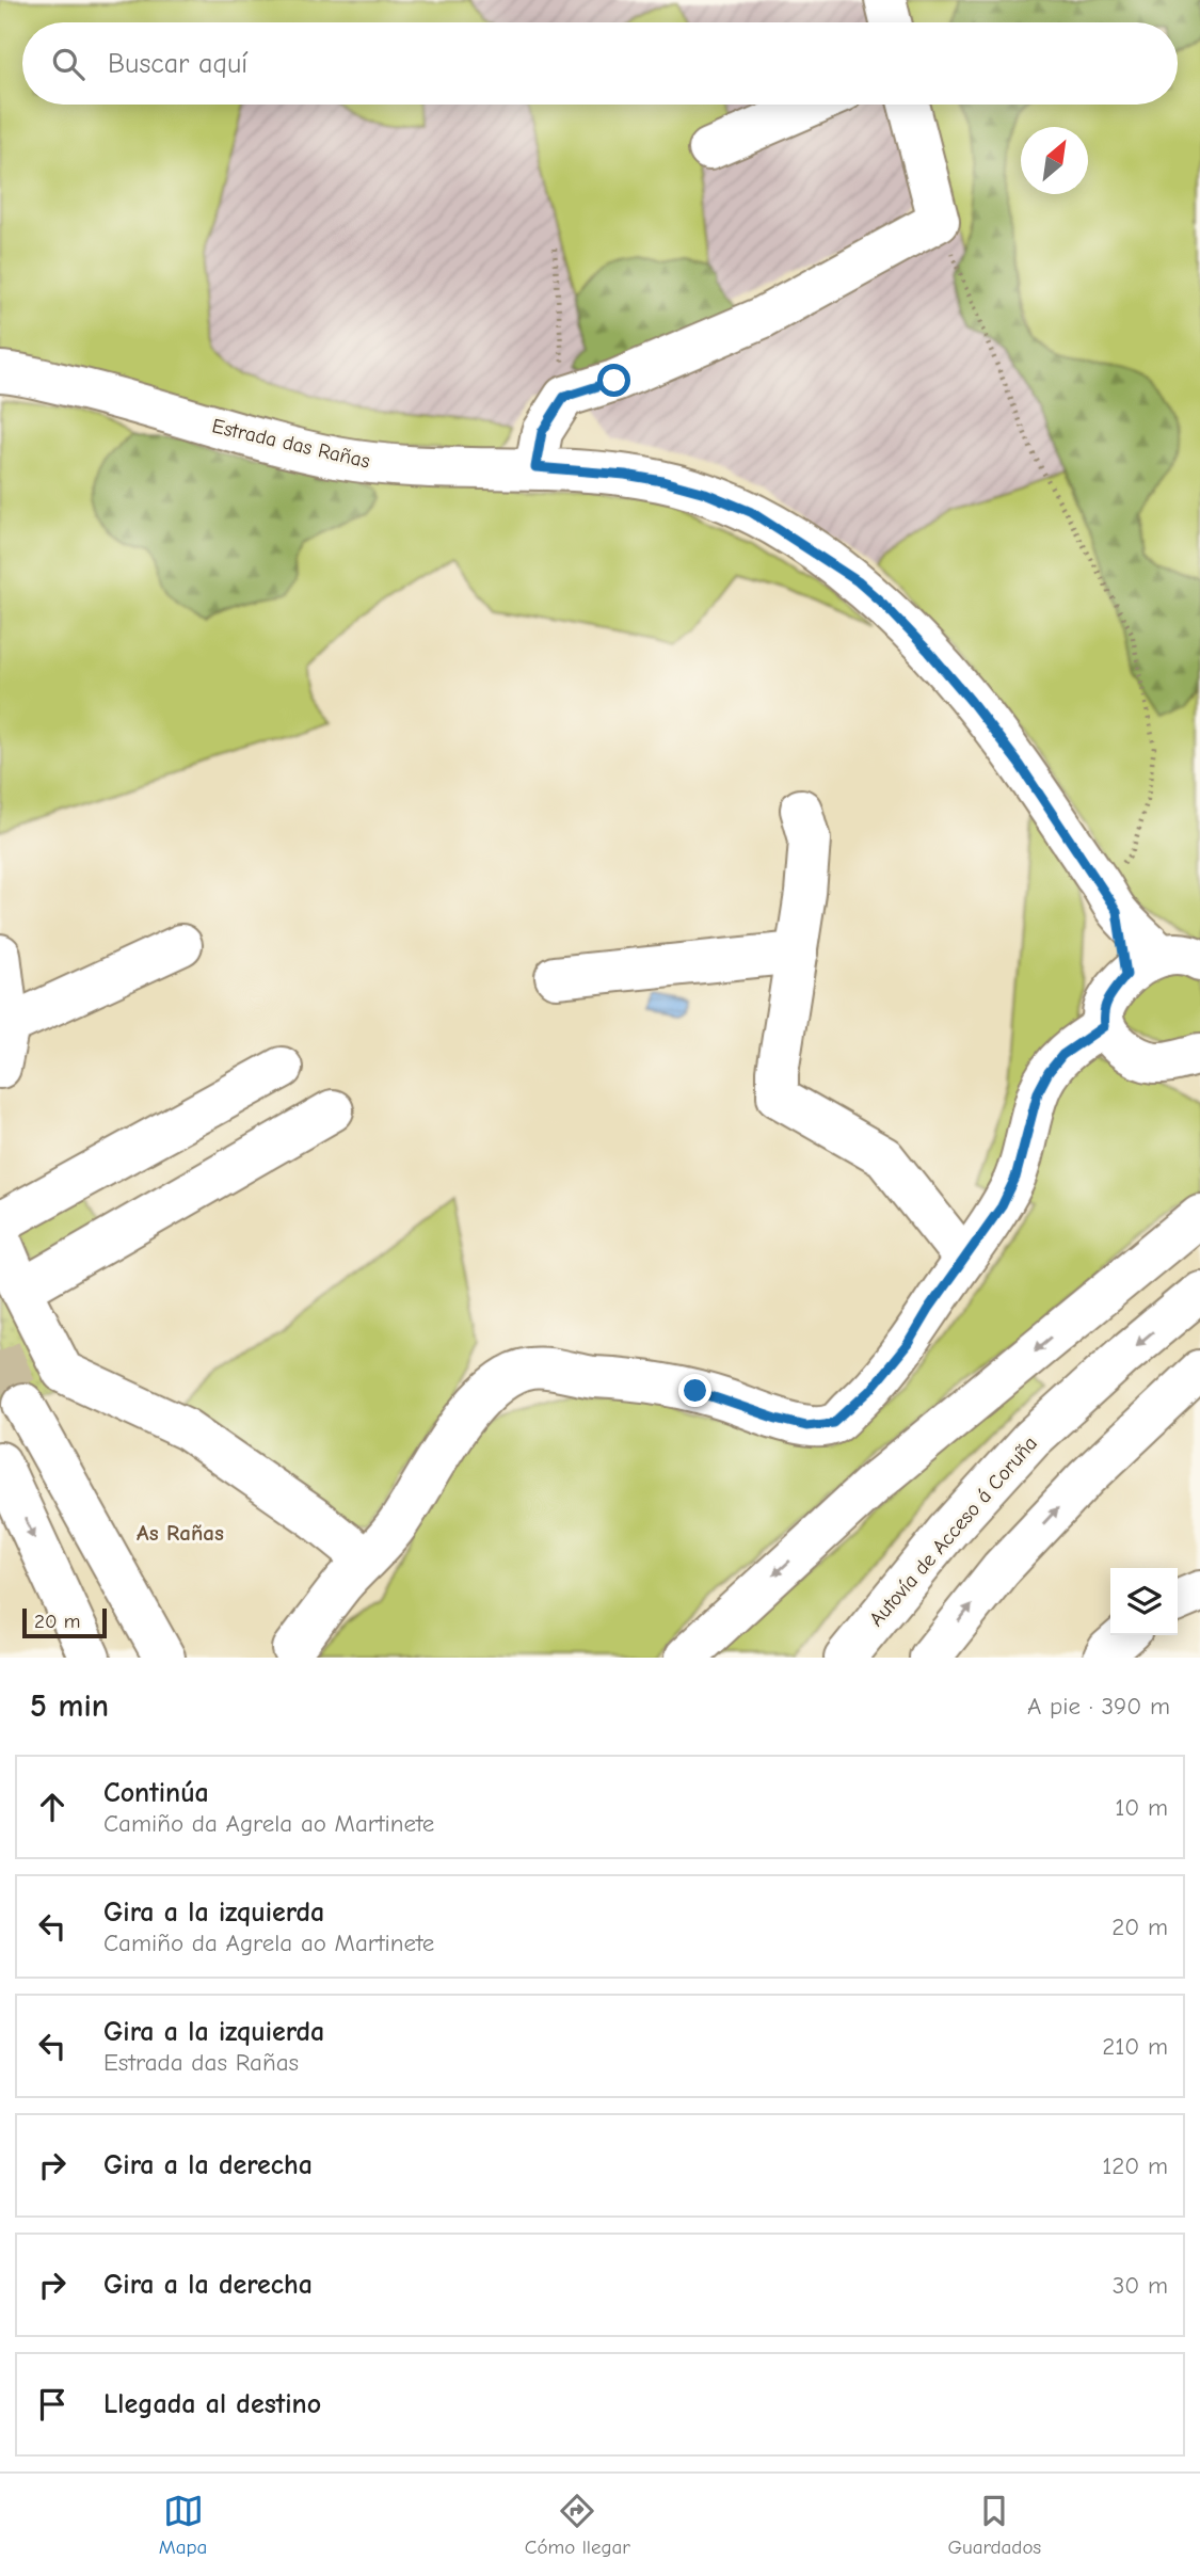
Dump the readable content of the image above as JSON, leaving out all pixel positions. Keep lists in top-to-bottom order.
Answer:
{
  "streets": {
    "main road": ["Estrada das Rañas", "Autovía de Acceso á Coruña"]
  },
  "districts": ["As Rañas"],
  "scale_bar": "20 m",
  "north": "top right",
  "page": {
    "search": "Buscar aquí",
    "scale": "20 m",
    "heading": ["5 min", "A pie · 390 m"],
    "list": [
      ["Continúa", "Camiño da Agrela ao Martinete", "10 m"],
      ["Gira a la izquierda", "Camiño da Agrela ao Martinete", "20 m"],
      ["Gira a la izquierda", "Estrada das Rañas", "210 m"],
      ["Gira a la derecha", "120 m"],
      ["Gira a la derecha", "30 m"],
      "Llegada al destino"
    ],
    "nav": ["Mapa", "Cómo llegar", "Guardados"]
  }
}
